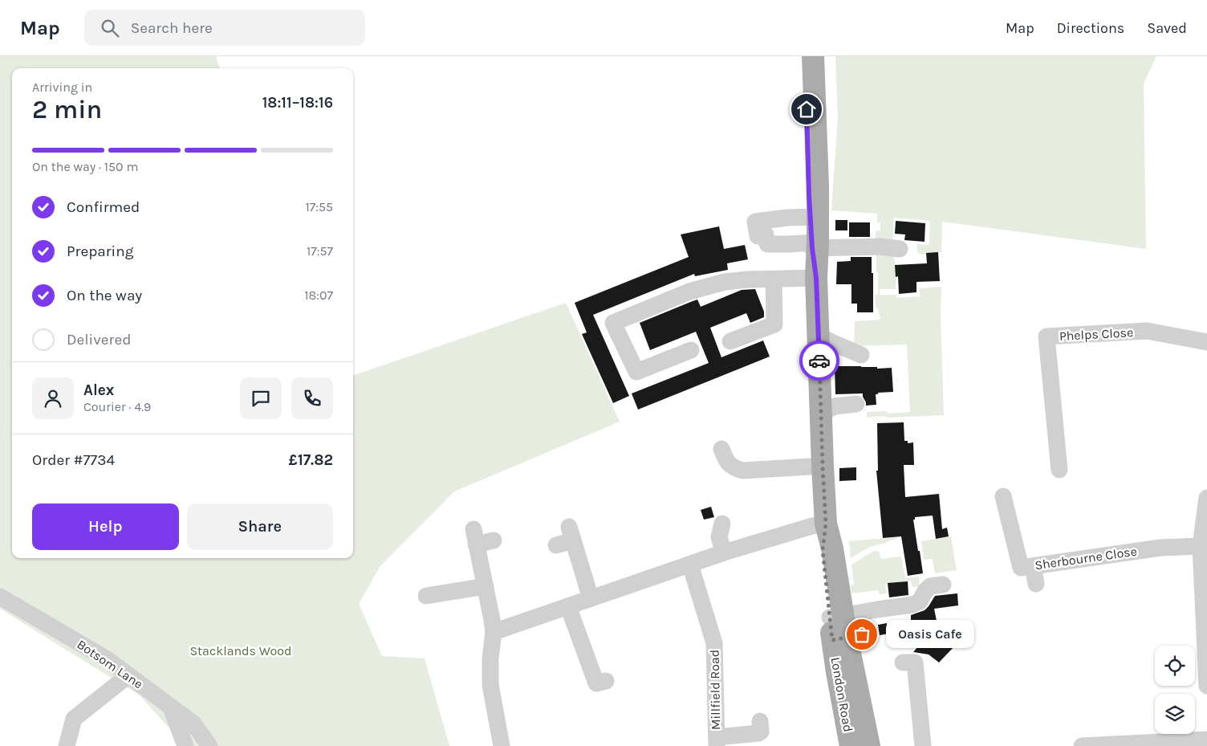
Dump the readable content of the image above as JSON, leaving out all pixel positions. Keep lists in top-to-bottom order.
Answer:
{
  "streets": {
    "main road": ["London Road"],
    "street": [
      "Phelps Close",
      "Sherbourne Close",
      "Botsom Lane",
      "Millfield Road"
    ]
  },
  "parks": ["Stacklands Wood"],
  "places": ["Oasis Cafe"],
  "page": {
    "header": "Map",
    "search": "Search here",
    "nav": ["Map", "Directions", "Saved"],
    "heading": ["2 min", "Arriving in", "18:11–18:16"],
    "panel": [
      "Alex",
      "Courier · 4.9",
      "Order #7734",
      "£17.82"
    ],
    "bar": "On the way · 150 m",
    "list": [
      ["Confirmed", "17:55"],
      ["Preparing", "17:57"],
      ["On the way", "18:07"],
      "Delivered"
    ],
    "buttons": ["Help", "Share"],
    "bubble": "Oasis Cafe"
  }
}
